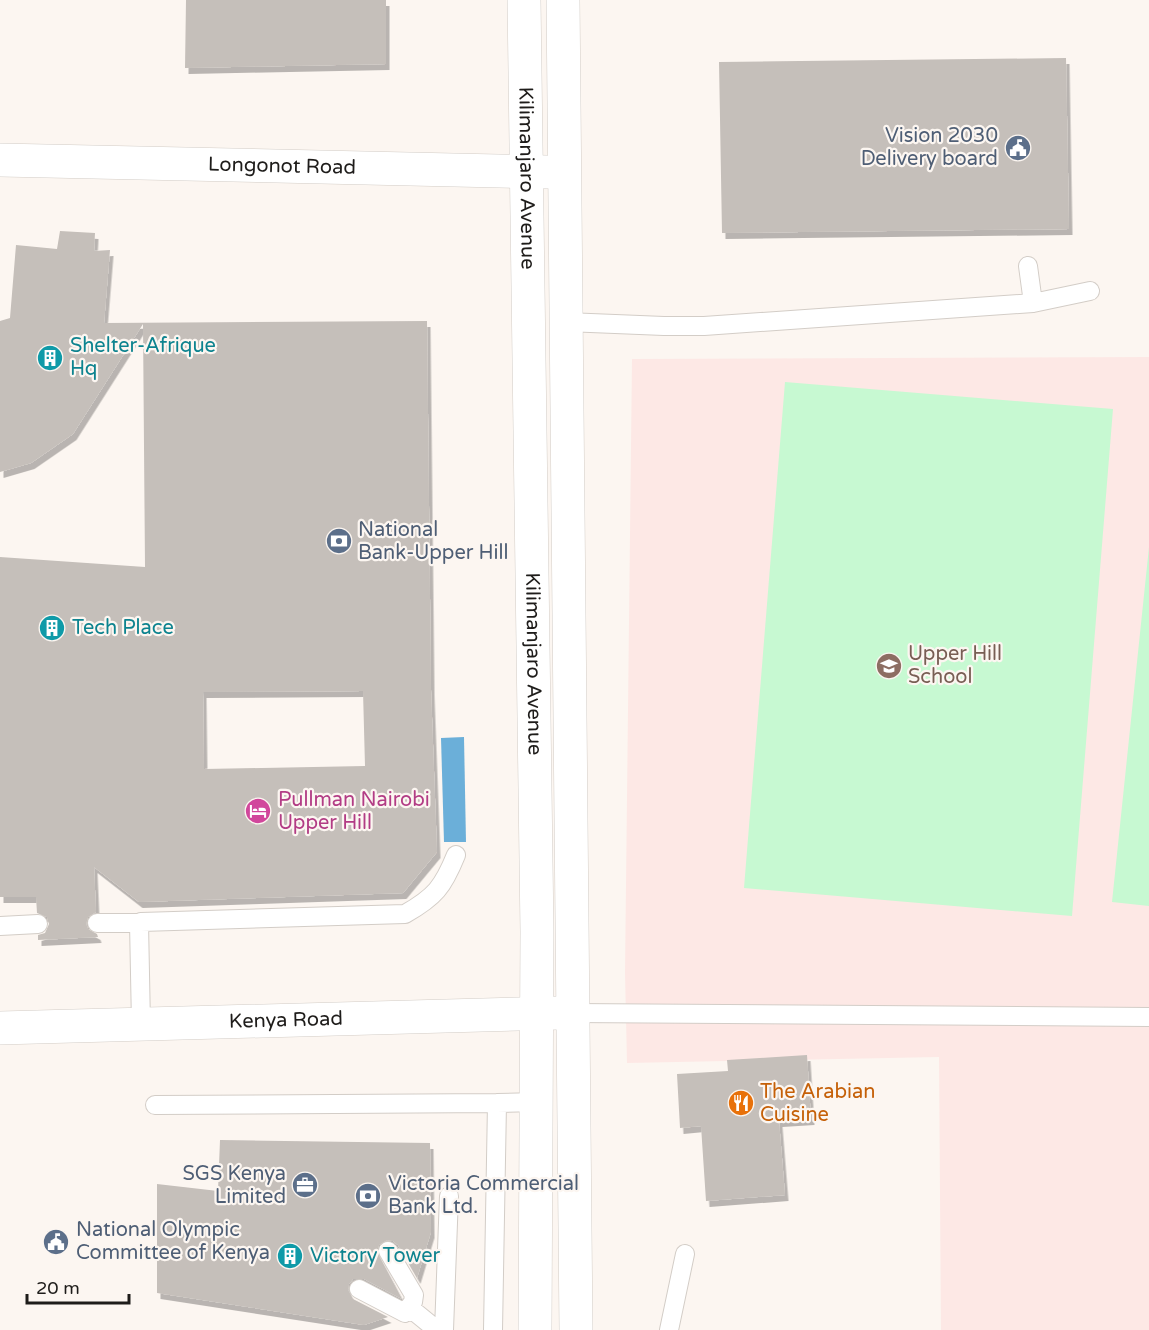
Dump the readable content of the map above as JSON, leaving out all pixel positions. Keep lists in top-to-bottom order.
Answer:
{
  "streets": {
    "street": ["Longonot Road", "Kilimanjaro Avenue", "Kenya Road"]
  },
  "crossings": [
    ["Longonot Road", "Kilimanjaro Avenue"],
    ["Kilimanjaro Avenue", "Kenya Road"]
  ],
  "places": {
    "public building": ["Vision 2030 Delivery board", "National Olympic Committee of Kenya"],
    "building": ["Shelter-Afrique Hq", "Tech Place", "Victory Tower"],
    "bank": ["National Bank-Upper Hill", "Victoria Commercial Bank Ltd."],
    "school or university": ["Upper Hill School"],
    "hotel": ["Pullman Nairobi Upper Hill"],
    "restaurant": ["The Arabian Cuisine"],
    "office": ["SGS Kenya Limited"]
  },
  "scale_bar": "20 m"
}
